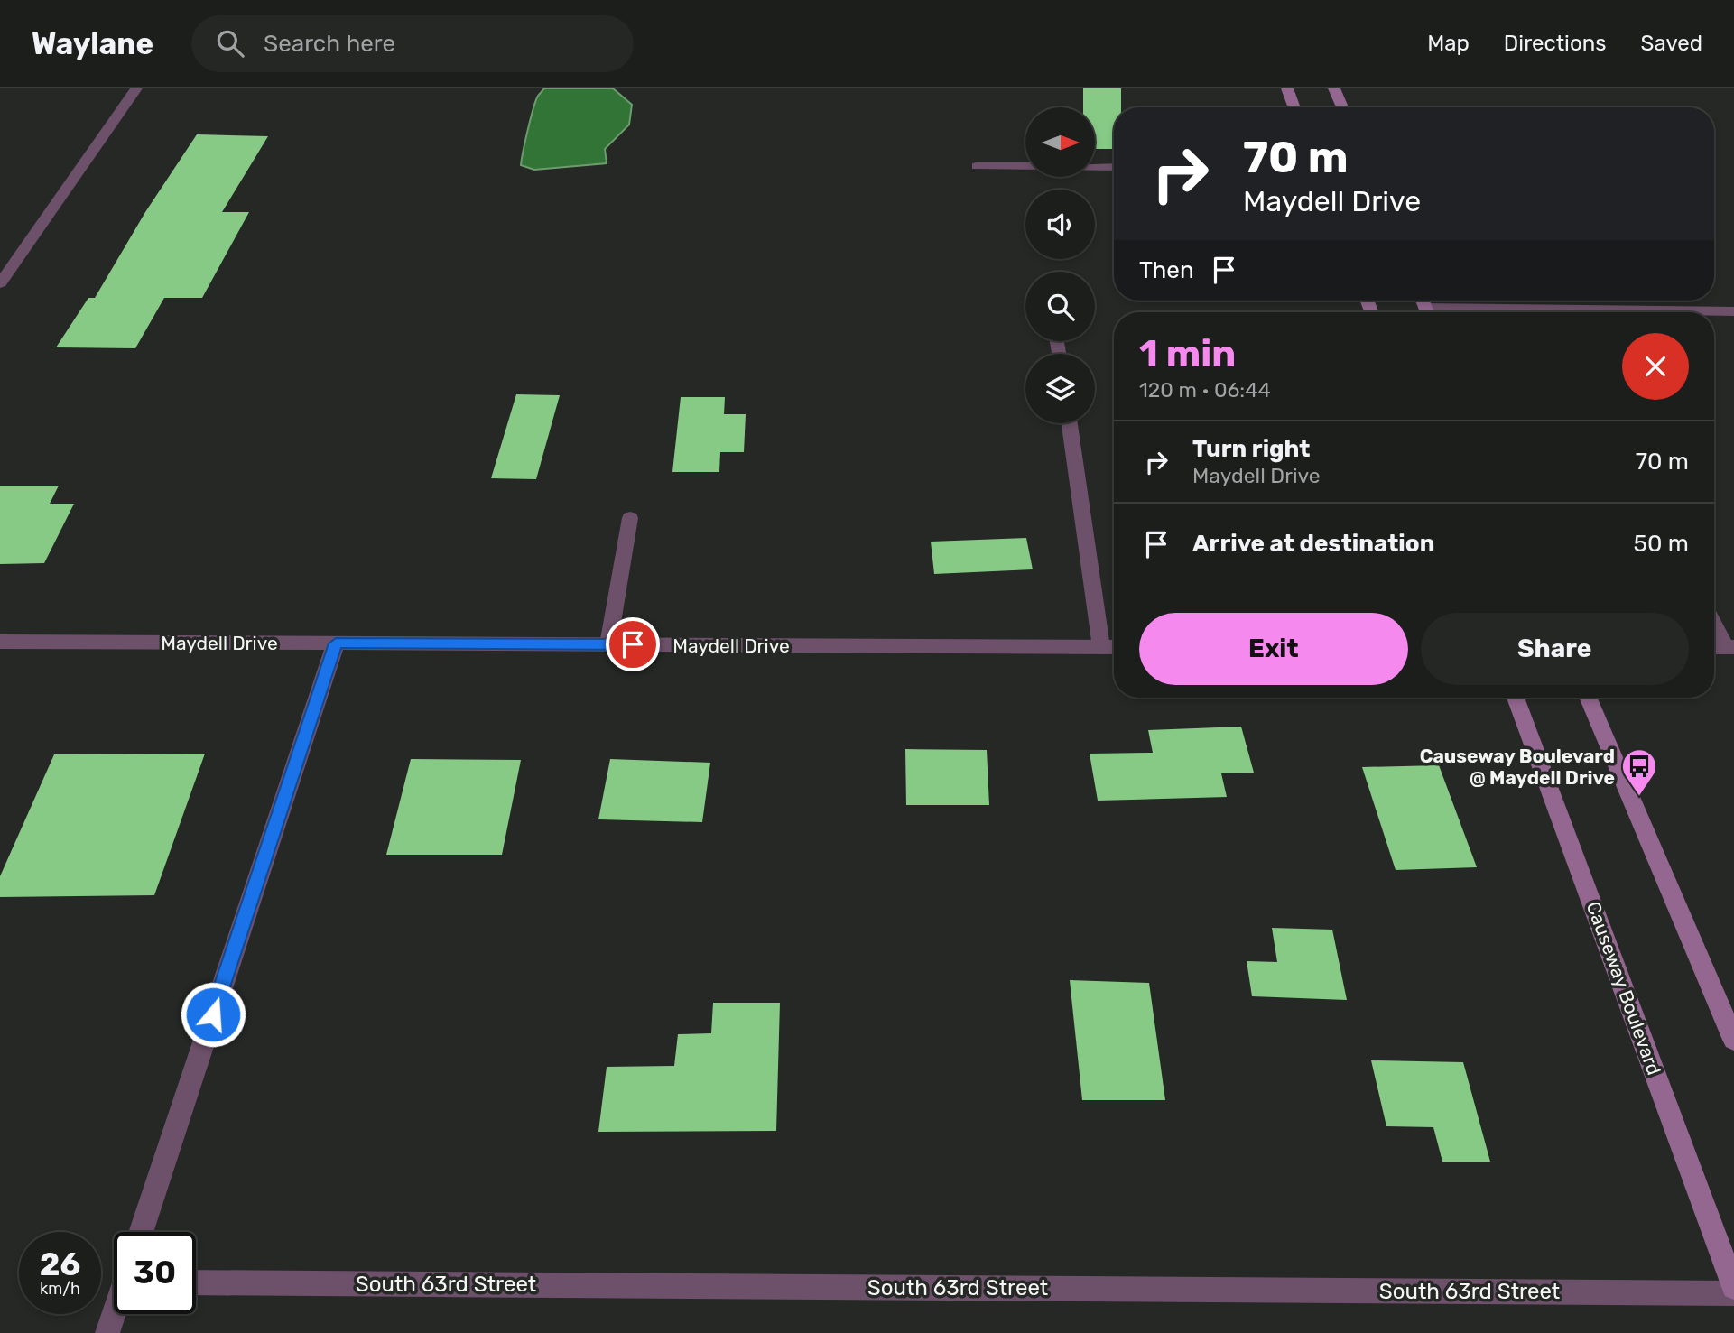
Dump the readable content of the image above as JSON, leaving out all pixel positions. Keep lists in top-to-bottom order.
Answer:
{
  "streets": {
    "main road": ["Causeway Boulevard"],
    "street": ["Maydell Drive", "South 63rd Street"]
  },
  "places": {
    "bus stop": ["Causeway Boulevard @ Maydell Drive"]
  },
  "north": "right",
  "page": {
    "header": "Waylane",
    "search": "Search here",
    "nav": ["Map", "Directions", "Saved"],
    "turn": ["70 m", "Maydell Drive"],
    "then": "Then",
    "heading": ["1 min", "120 m · 06:44"],
    "list": [
      {
        "name": "Turn right",
        "note": "Maydell Drive",
        "value": "70 m"
      },
      {
        "name": "Arrive at destination",
        "value": "50 m"
      }
    ],
    "buttons": ["Exit", "Share"],
    "speed": "26 km/h",
    "limit": "30"
  }
}
